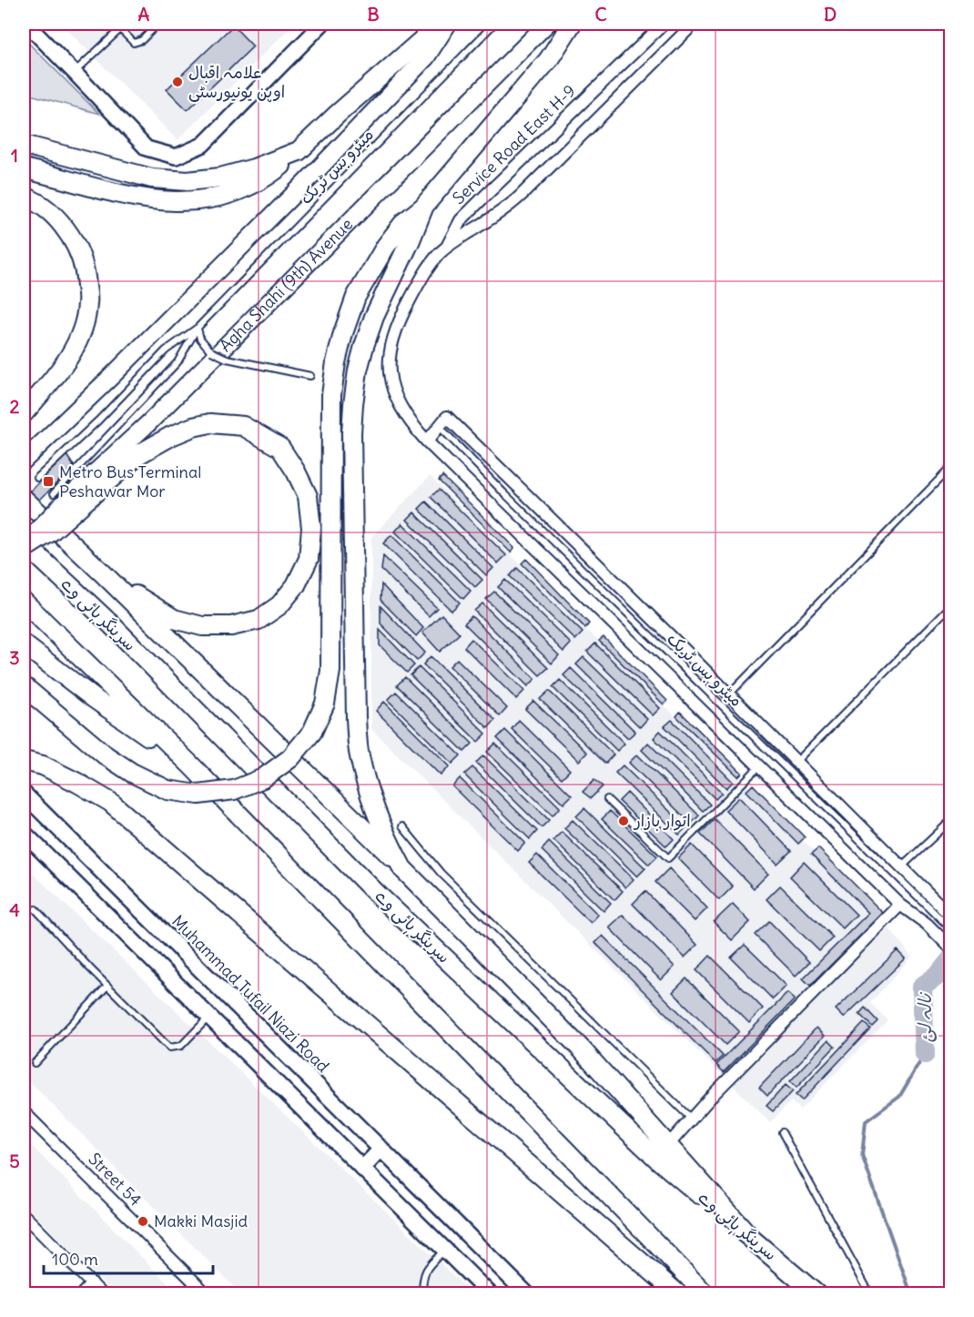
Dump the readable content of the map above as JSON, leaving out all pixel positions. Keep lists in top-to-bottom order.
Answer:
{
  "streets": {
    "highway": ["سرینگر ہائی وے"],
    "main road": ["Agha Shahi (9th) Avenue", "Muhammad Tufail Niazi Road"],
    "street": ["Service Road East H-9", "Street 54"],
    "lane": ["میٹرو بس ٹریک"]
  },
  "crossings": [
    ["Agha Shahi (9th) Avenue", "سرینگر ہائی وے"]
  ],
  "water": ["نالہ لئ"],
  "places": {
    "other": ["علامہ اقبال اوپن یونیورسٹی", "اتوار بازار", "Makki Masjid"],
    "transit": ["Metro Bus Terminal Peshawar Mor"]
  },
  "scale_bar": "100 m",
  "grid": {
    "columns": [
      "A",
      "B",
      "C",
      "D"
    ],
    "rows": [
      "1",
      "2",
      "3",
      "4",
      "5"
    ]
  }
}
